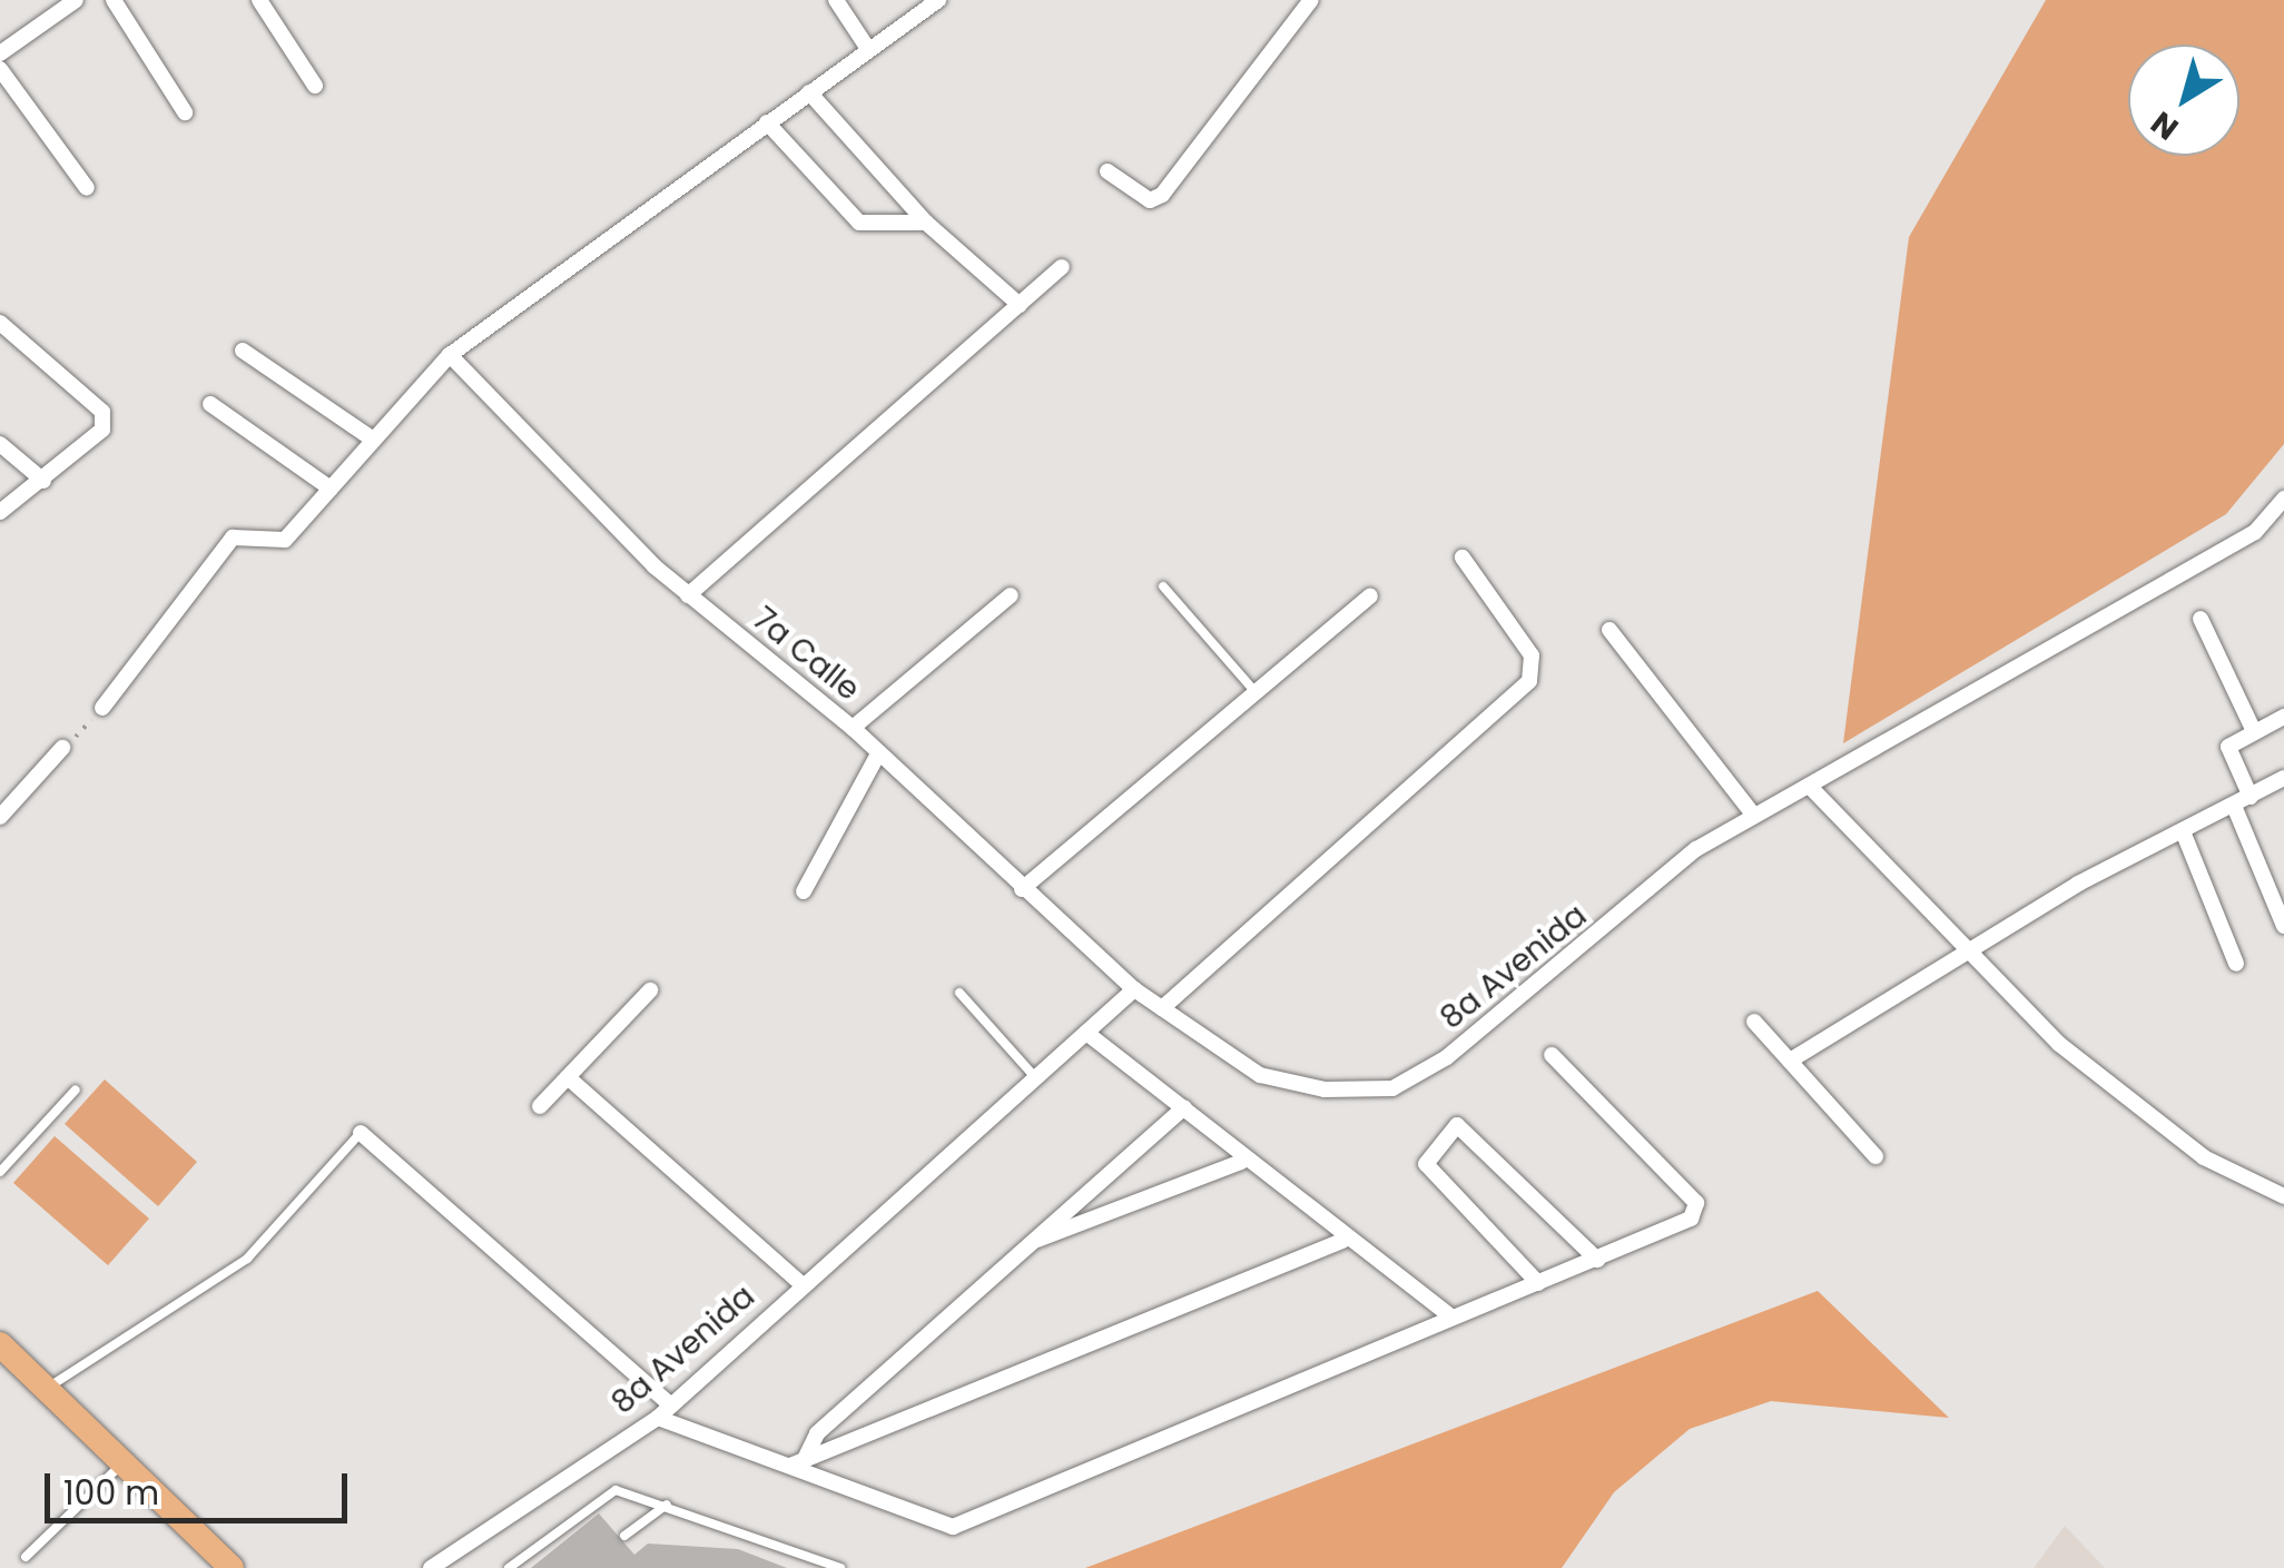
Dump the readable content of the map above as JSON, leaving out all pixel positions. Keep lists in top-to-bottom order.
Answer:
{
  "streets": {
    "street": ["7a Calle", "8a Avenida"]
  },
  "crossings": [
    ["7a Calle", "8a Avenida"]
  ],
  "scale_bar": "100 m",
  "north": "bottom left"
}
